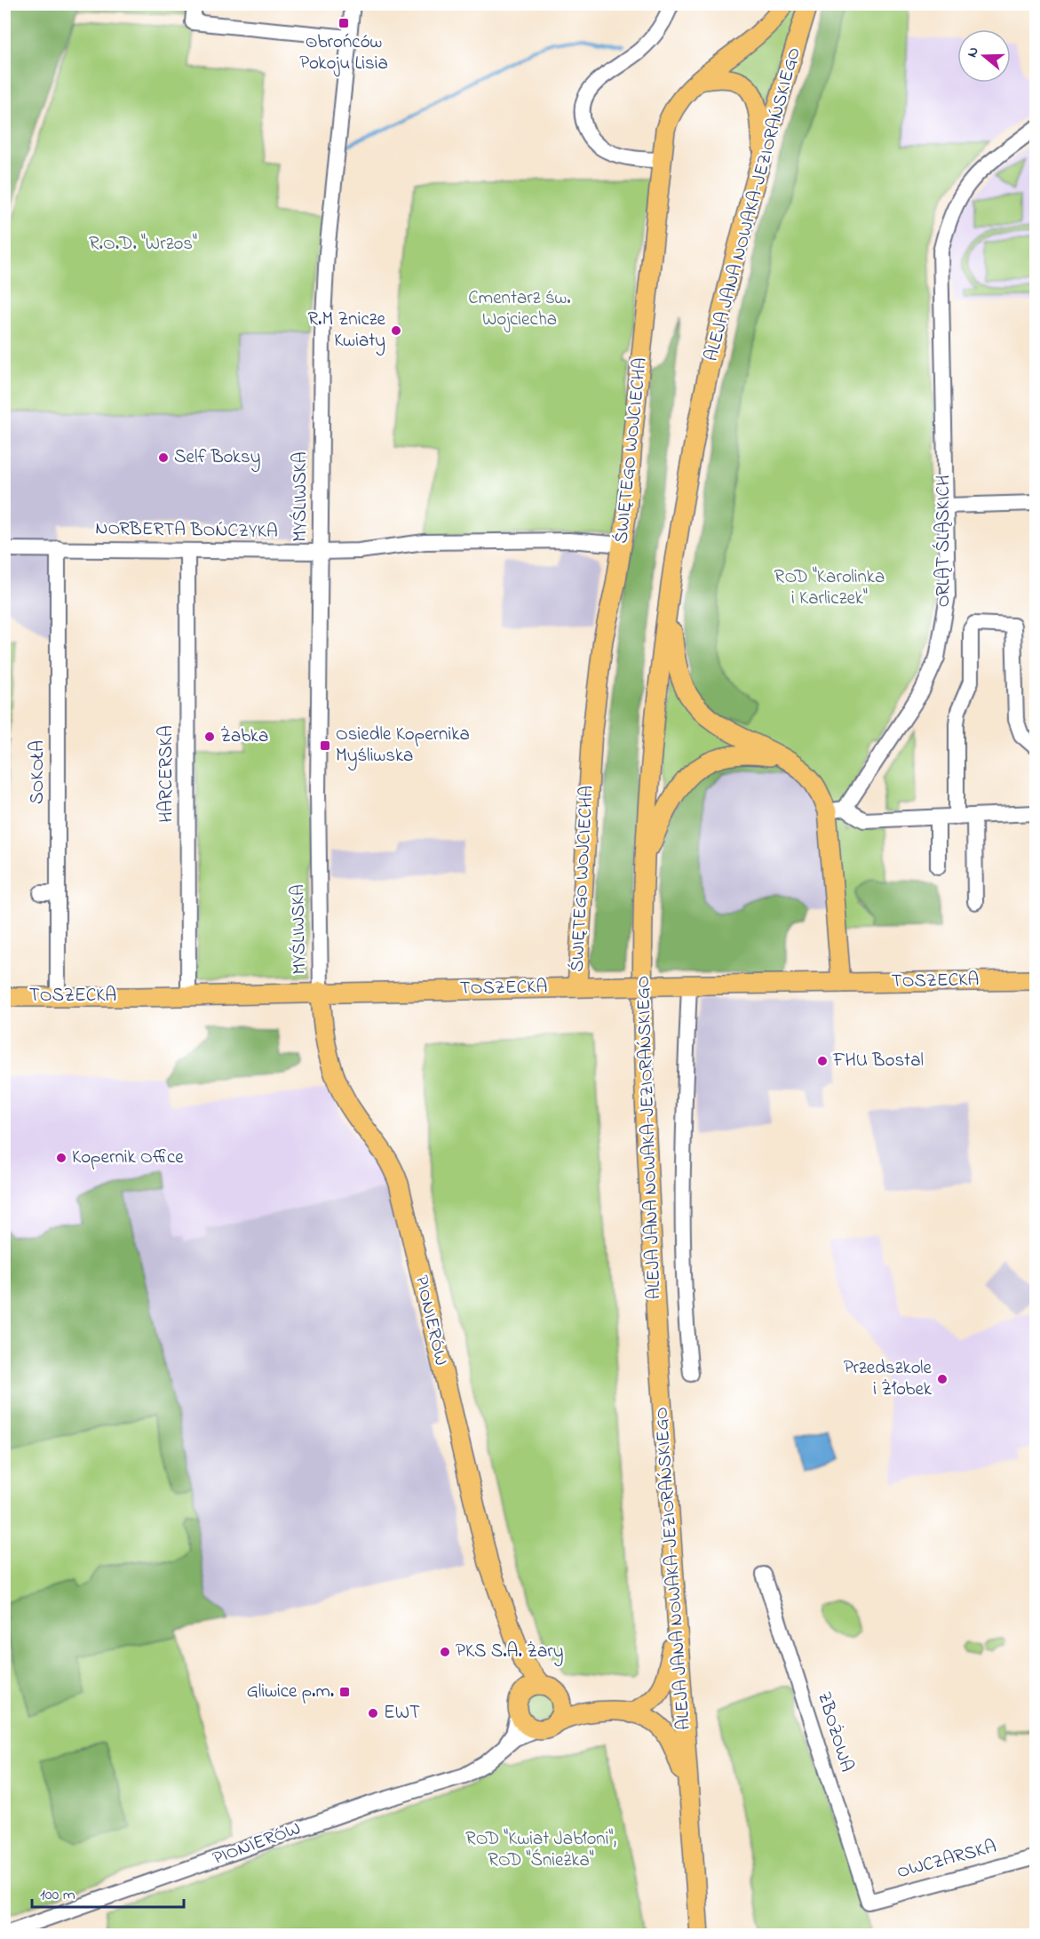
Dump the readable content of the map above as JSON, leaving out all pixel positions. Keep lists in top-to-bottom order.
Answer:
{
  "streets": {
    "main road": [
      "ALEJA JANA NOWAKA-JEZIORAŃSKIEGO",
      "ŚWIĘTEGO WOJCIECHA",
      "TOSZECKA",
      "PIONIERÓW"
    ],
    "street": [
      "MYŚLIWSKA",
      "NORBERTA BOŃCZYKA",
      "ORLĄT ŚLĄSKICH",
      "SOKOŁA",
      "HARCERSKA",
      "ZBOŻOWA",
      "OWCZARSKA"
    ]
  },
  "crossings": [
    ["ŚWIĘTEGO WOJCIECHA", "NORBERTA BOŃCZYKA"],
    ["ŚWIĘTEGO WOJCIECHA", "TOSZECKA"],
    ["MYŚLIWSKA", "NORBERTA BOŃCZYKA"],
    ["MYŚLIWSKA", "TOSZECKA"],
    ["MYŚLIWSKA", "PIONIERÓW"],
    ["NORBERTA BOŃCZYKA", "SOKOŁA"],
    ["NORBERTA BOŃCZYKA", "HARCERSKA"],
    ["SOKOŁA", "TOSZECKA"],
    ["HARCERSKA", "TOSZECKA"],
    ["TOSZECKA", "PIONIERÓW"],
    ["ZBOŻOWA", "OWCZARSKA"]
  ],
  "parks": [
    "R.O.D. \"Wrzos\"",
    "Cmentarz św. Wojciecha",
    "ROD \"Karolinka i Karliczek\"",
    "ROD \"Kwiat Jabłoni\", ROD \"Śnieżka\""
  ],
  "places": {
    "transit": ["Obrońców Pokoju Lisia", "Osiedle Kopernika Myśliwska", "Gliwice p.m."],
    "other": [
      "R.M Znicze Kwiaty",
      "Self Boksy",
      "Żabka",
      "FHU Bostal",
      "Kopernik Office",
      "Przedszkole i Żłobek",
      "PKS S.A. Żary",
      "EWT"
    ]
  },
  "scale_bar": "100 m",
  "north": "left"
}
